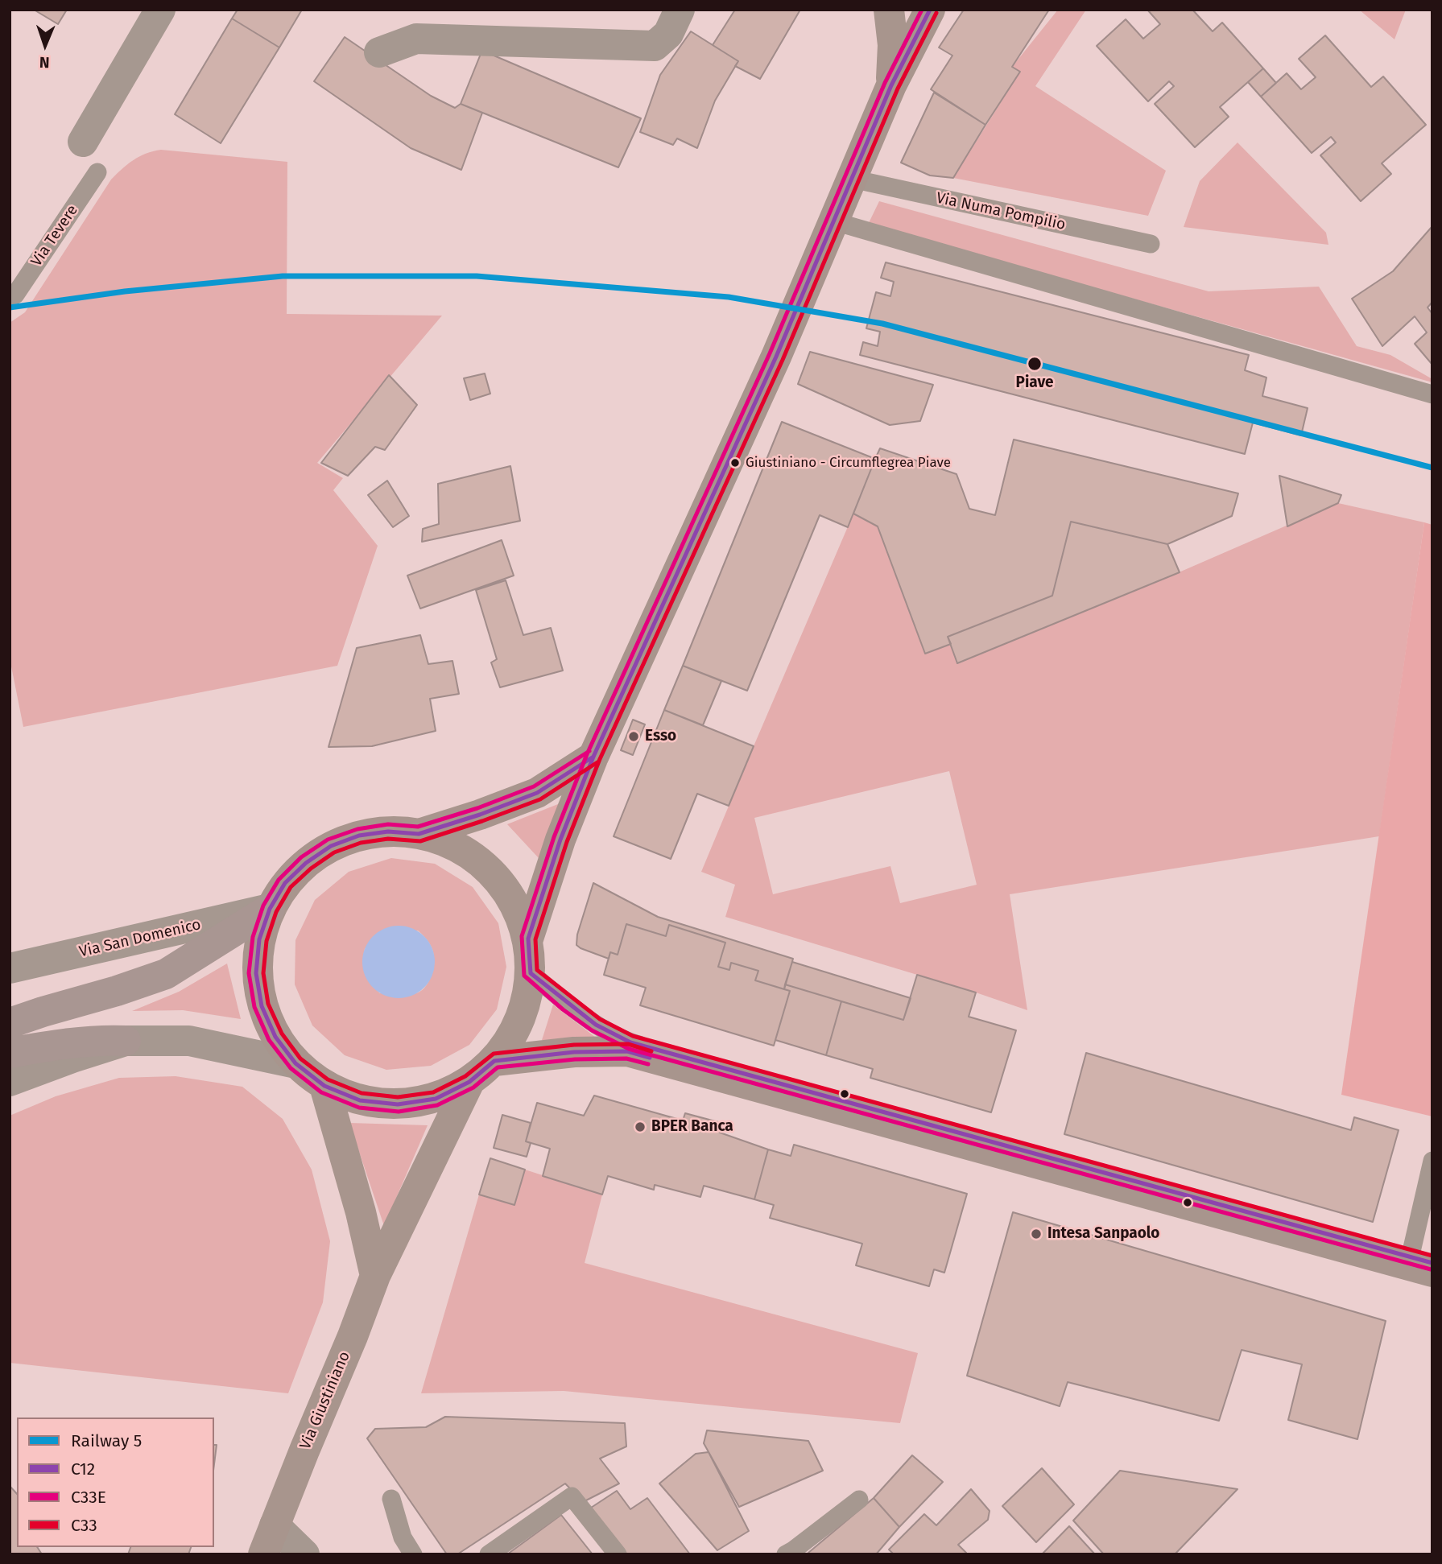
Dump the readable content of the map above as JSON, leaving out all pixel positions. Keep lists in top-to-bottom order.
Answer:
{
  "streets": {
    "main road": ["Via Giustiniano"],
    "street": ["Via San Domenico"],
    "lane": ["Via Numa Pompilio", "Via Tevere"]
  },
  "places": [
    "Piave",
    "Giustiniano - Circumflegrea Piave",
    "Esso",
    "BPER Banca",
    "Intesa Sanpaolo"
  ],
  "lines": [
    "transit line C12",
    "transit line C33E",
    "transit line C33",
    "rail line 5"
  ],
  "legend": [
    "Railway 5",
    "C12",
    "C33E",
    "C33"
  ],
  "north": "bottom"
}
